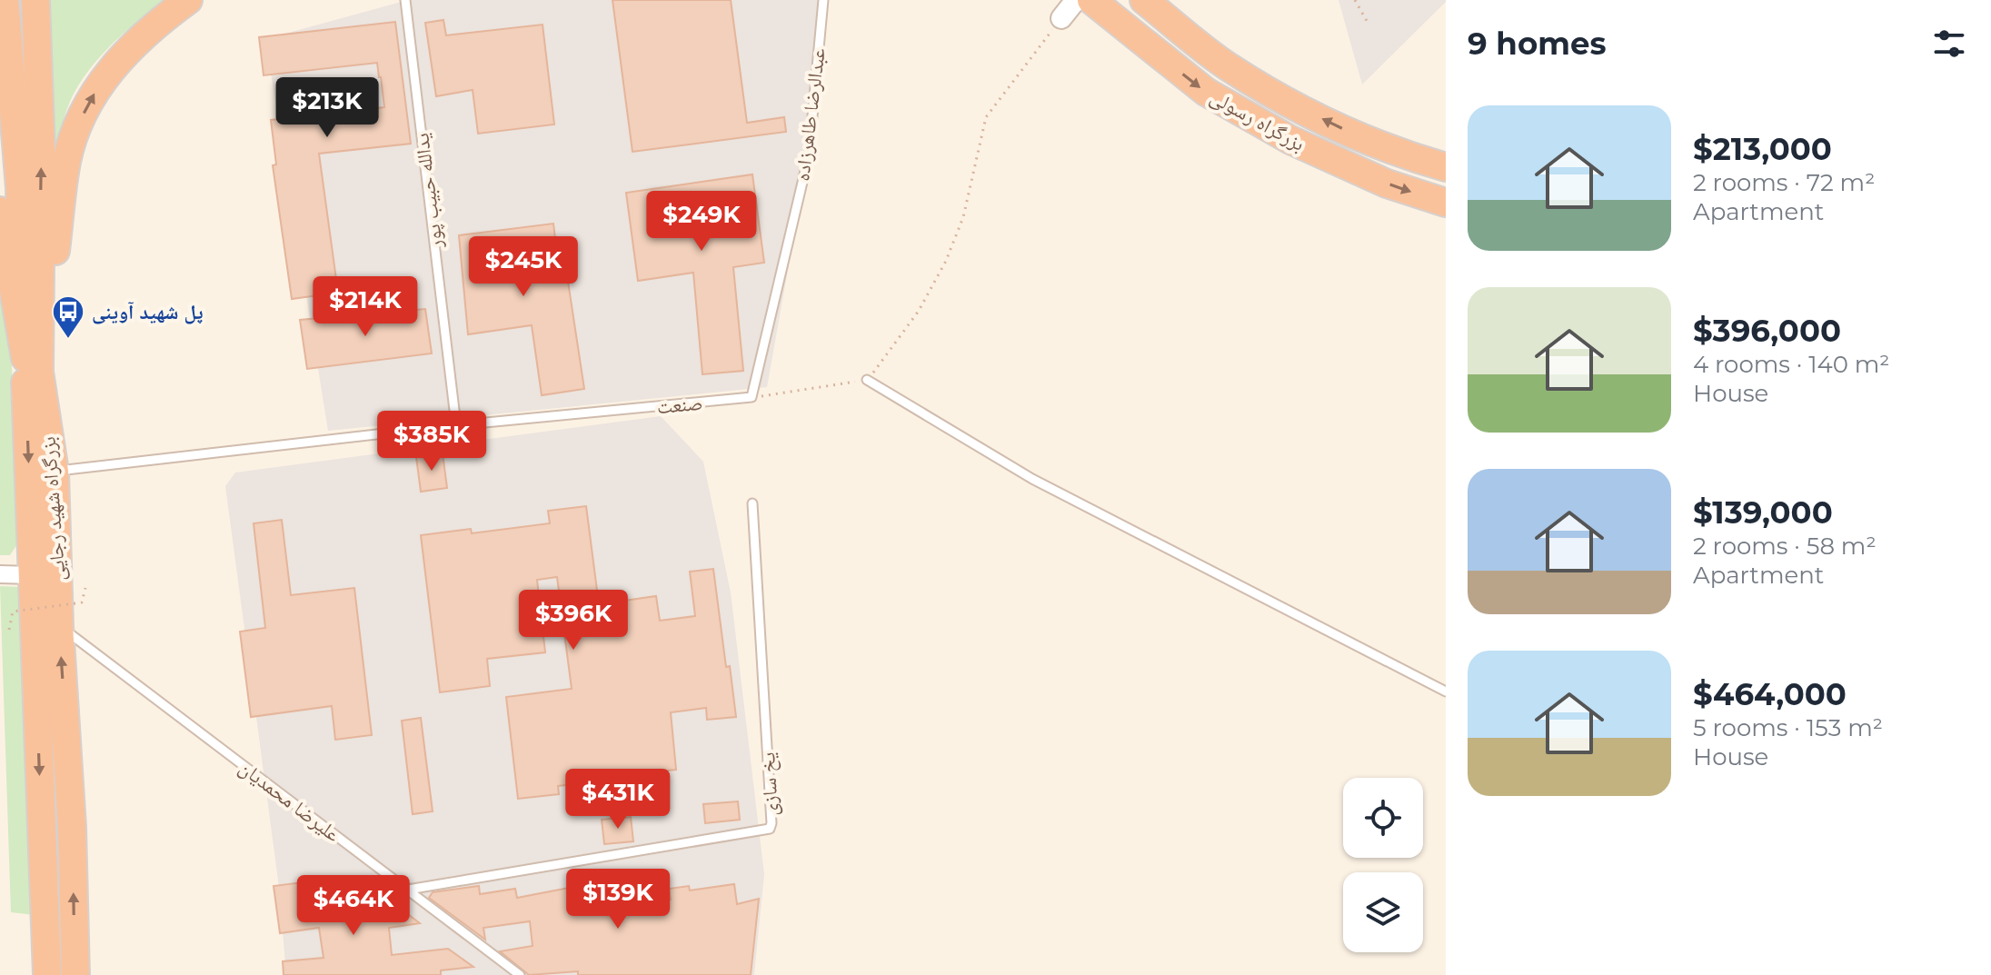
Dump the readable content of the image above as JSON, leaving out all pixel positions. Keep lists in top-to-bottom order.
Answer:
{
  "streets": {
    "highway": ["بزرگراه رسولی", "بزرگراه شهید رجایی"],
    "lane": [
      "عبدالرضا طاهرزاده",
      "یدالله حبیب پور",
      "صنعت",
      "یخ سازی",
      "علیرضا محمدیان"
    ]
  },
  "crossings": [
    ["عبدالرضا طاهرزاده", "صنعت"],
    ["یدالله حبیب پور", "صنعت"],
    ["صنعت", "بزرگراه شهید رجایی"],
    ["بزرگراه شهید رجایی", "علیرضا محمدیان"],
    ["یخ سازی", "علیرضا محمدیان"]
  ],
  "places": {
    "bus stop": ["پل شهید آوینی"]
  },
  "page": {
    "heading": "9 homes",
    "price": [
      "$213K",
      "$249K",
      "$245K",
      "$214K",
      "$385K",
      "$396K",
      "$431K",
      "$139K",
      "$464K"
    ],
    "list": [
      {
        "name": "$213,000",
        "note": "2 rooms · 72 m² · Apartment"
      },
      {
        "name": "$396,000",
        "note": "4 rooms · 140 m² · House"
      },
      {
        "name": "$139,000",
        "note": "2 rooms · 58 m² · Apartment"
      },
      {
        "name": "$464,000",
        "note": "5 rooms · 153 m² · House"
      }
    ]
  }
}
